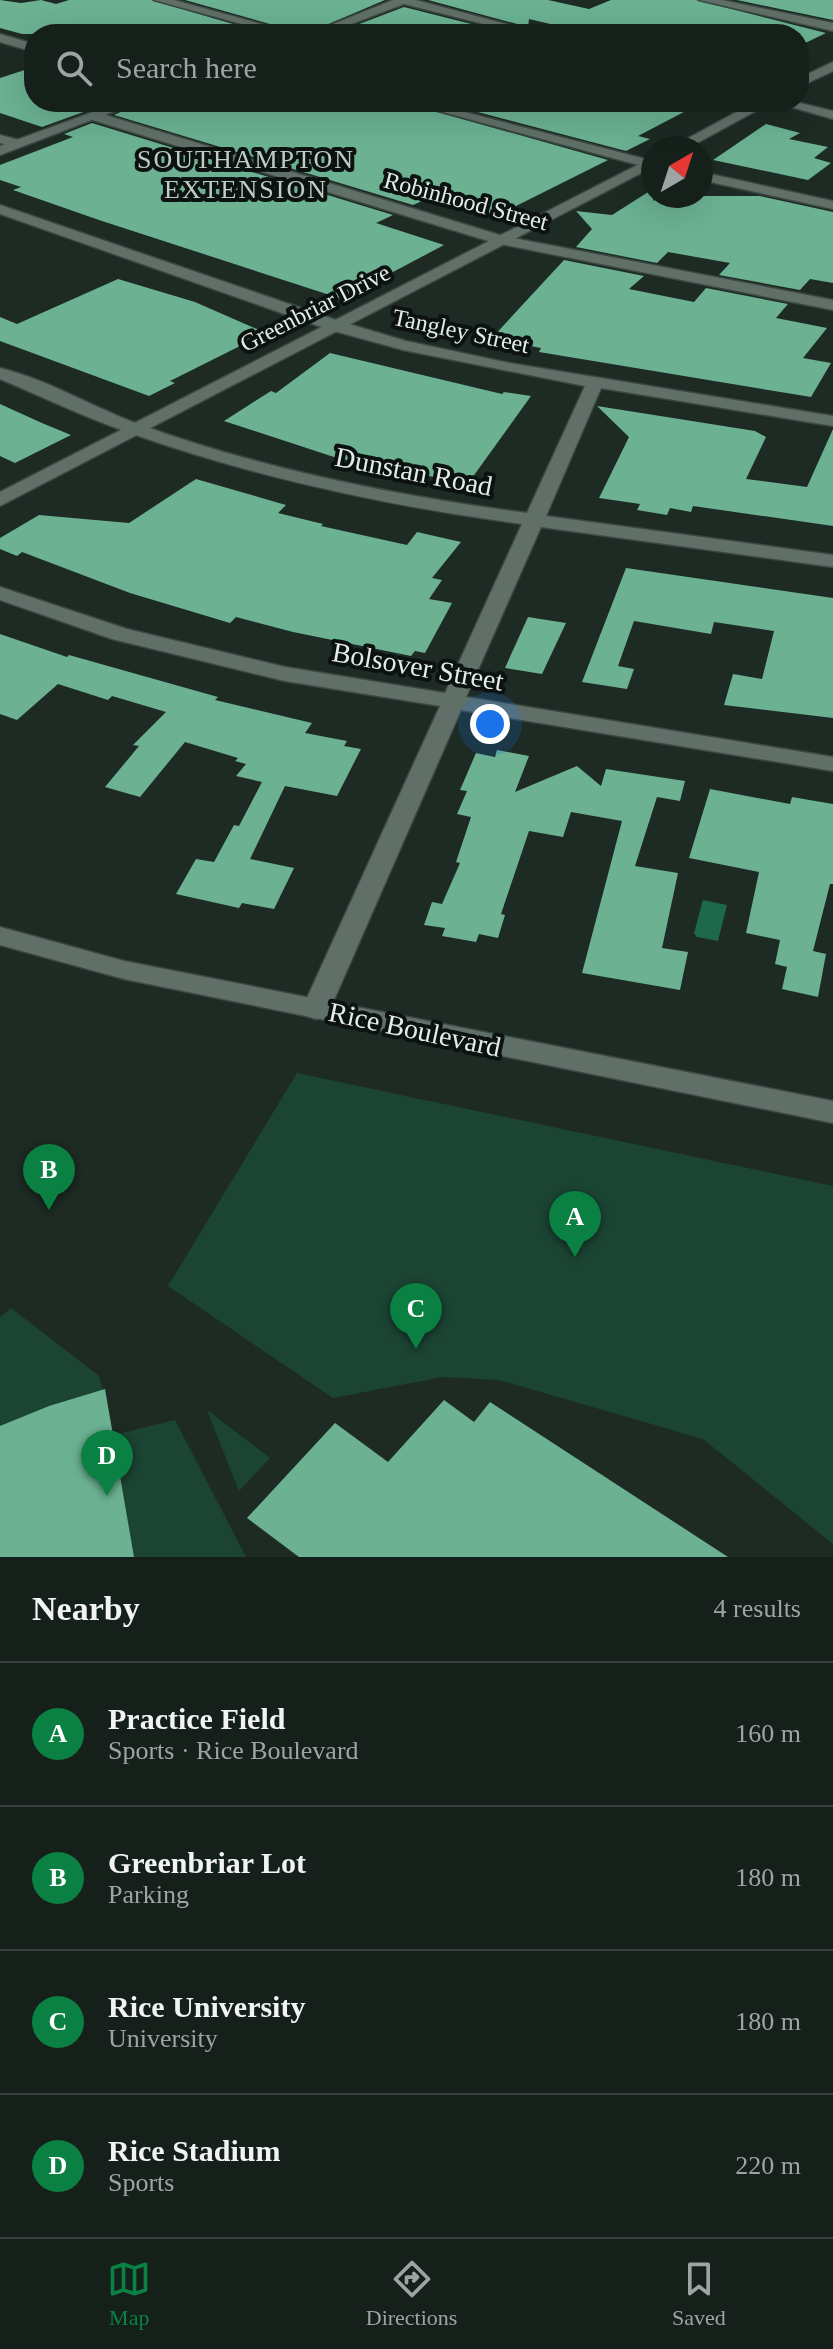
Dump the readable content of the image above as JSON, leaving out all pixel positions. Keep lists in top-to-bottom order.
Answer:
{
  "streets": {
    "street": [
      "Robinhood Street",
      "Greenbriar Drive",
      "Tangley Street",
      "Dunstan Road",
      "Bolsover Street",
      "Rice Boulevard"
    ]
  },
  "crossings": [
    ["Robinhood Street", "Greenbriar Drive"],
    ["Greenbriar Drive", "Tangley Street"],
    ["Greenbriar Drive", "Dunstan Road"]
  ],
  "districts": ["SOUTHAMPTON EXTENSION"],
  "north": "top right",
  "page": {
    "search": "Search here",
    "pins": [
      "B",
      "A",
      "C",
      "D"
    ],
    "heading": ["Nearby", "4 results"],
    "list": [
      {
        "mark": "A",
        "name": "Practice Field",
        "note": "Sports · Rice Boulevard",
        "value": "160 m"
      },
      {
        "mark": "B",
        "name": "Greenbriar Lot",
        "note": "Parking",
        "value": "180 m"
      },
      {
        "mark": "C",
        "name": "Rice University",
        "note": "University",
        "value": "180 m"
      },
      {
        "mark": "D",
        "name": "Rice Stadium",
        "note": "Sports",
        "value": "220 m"
      }
    ],
    "nav": ["Map", "Directions", "Saved"]
  }
}
